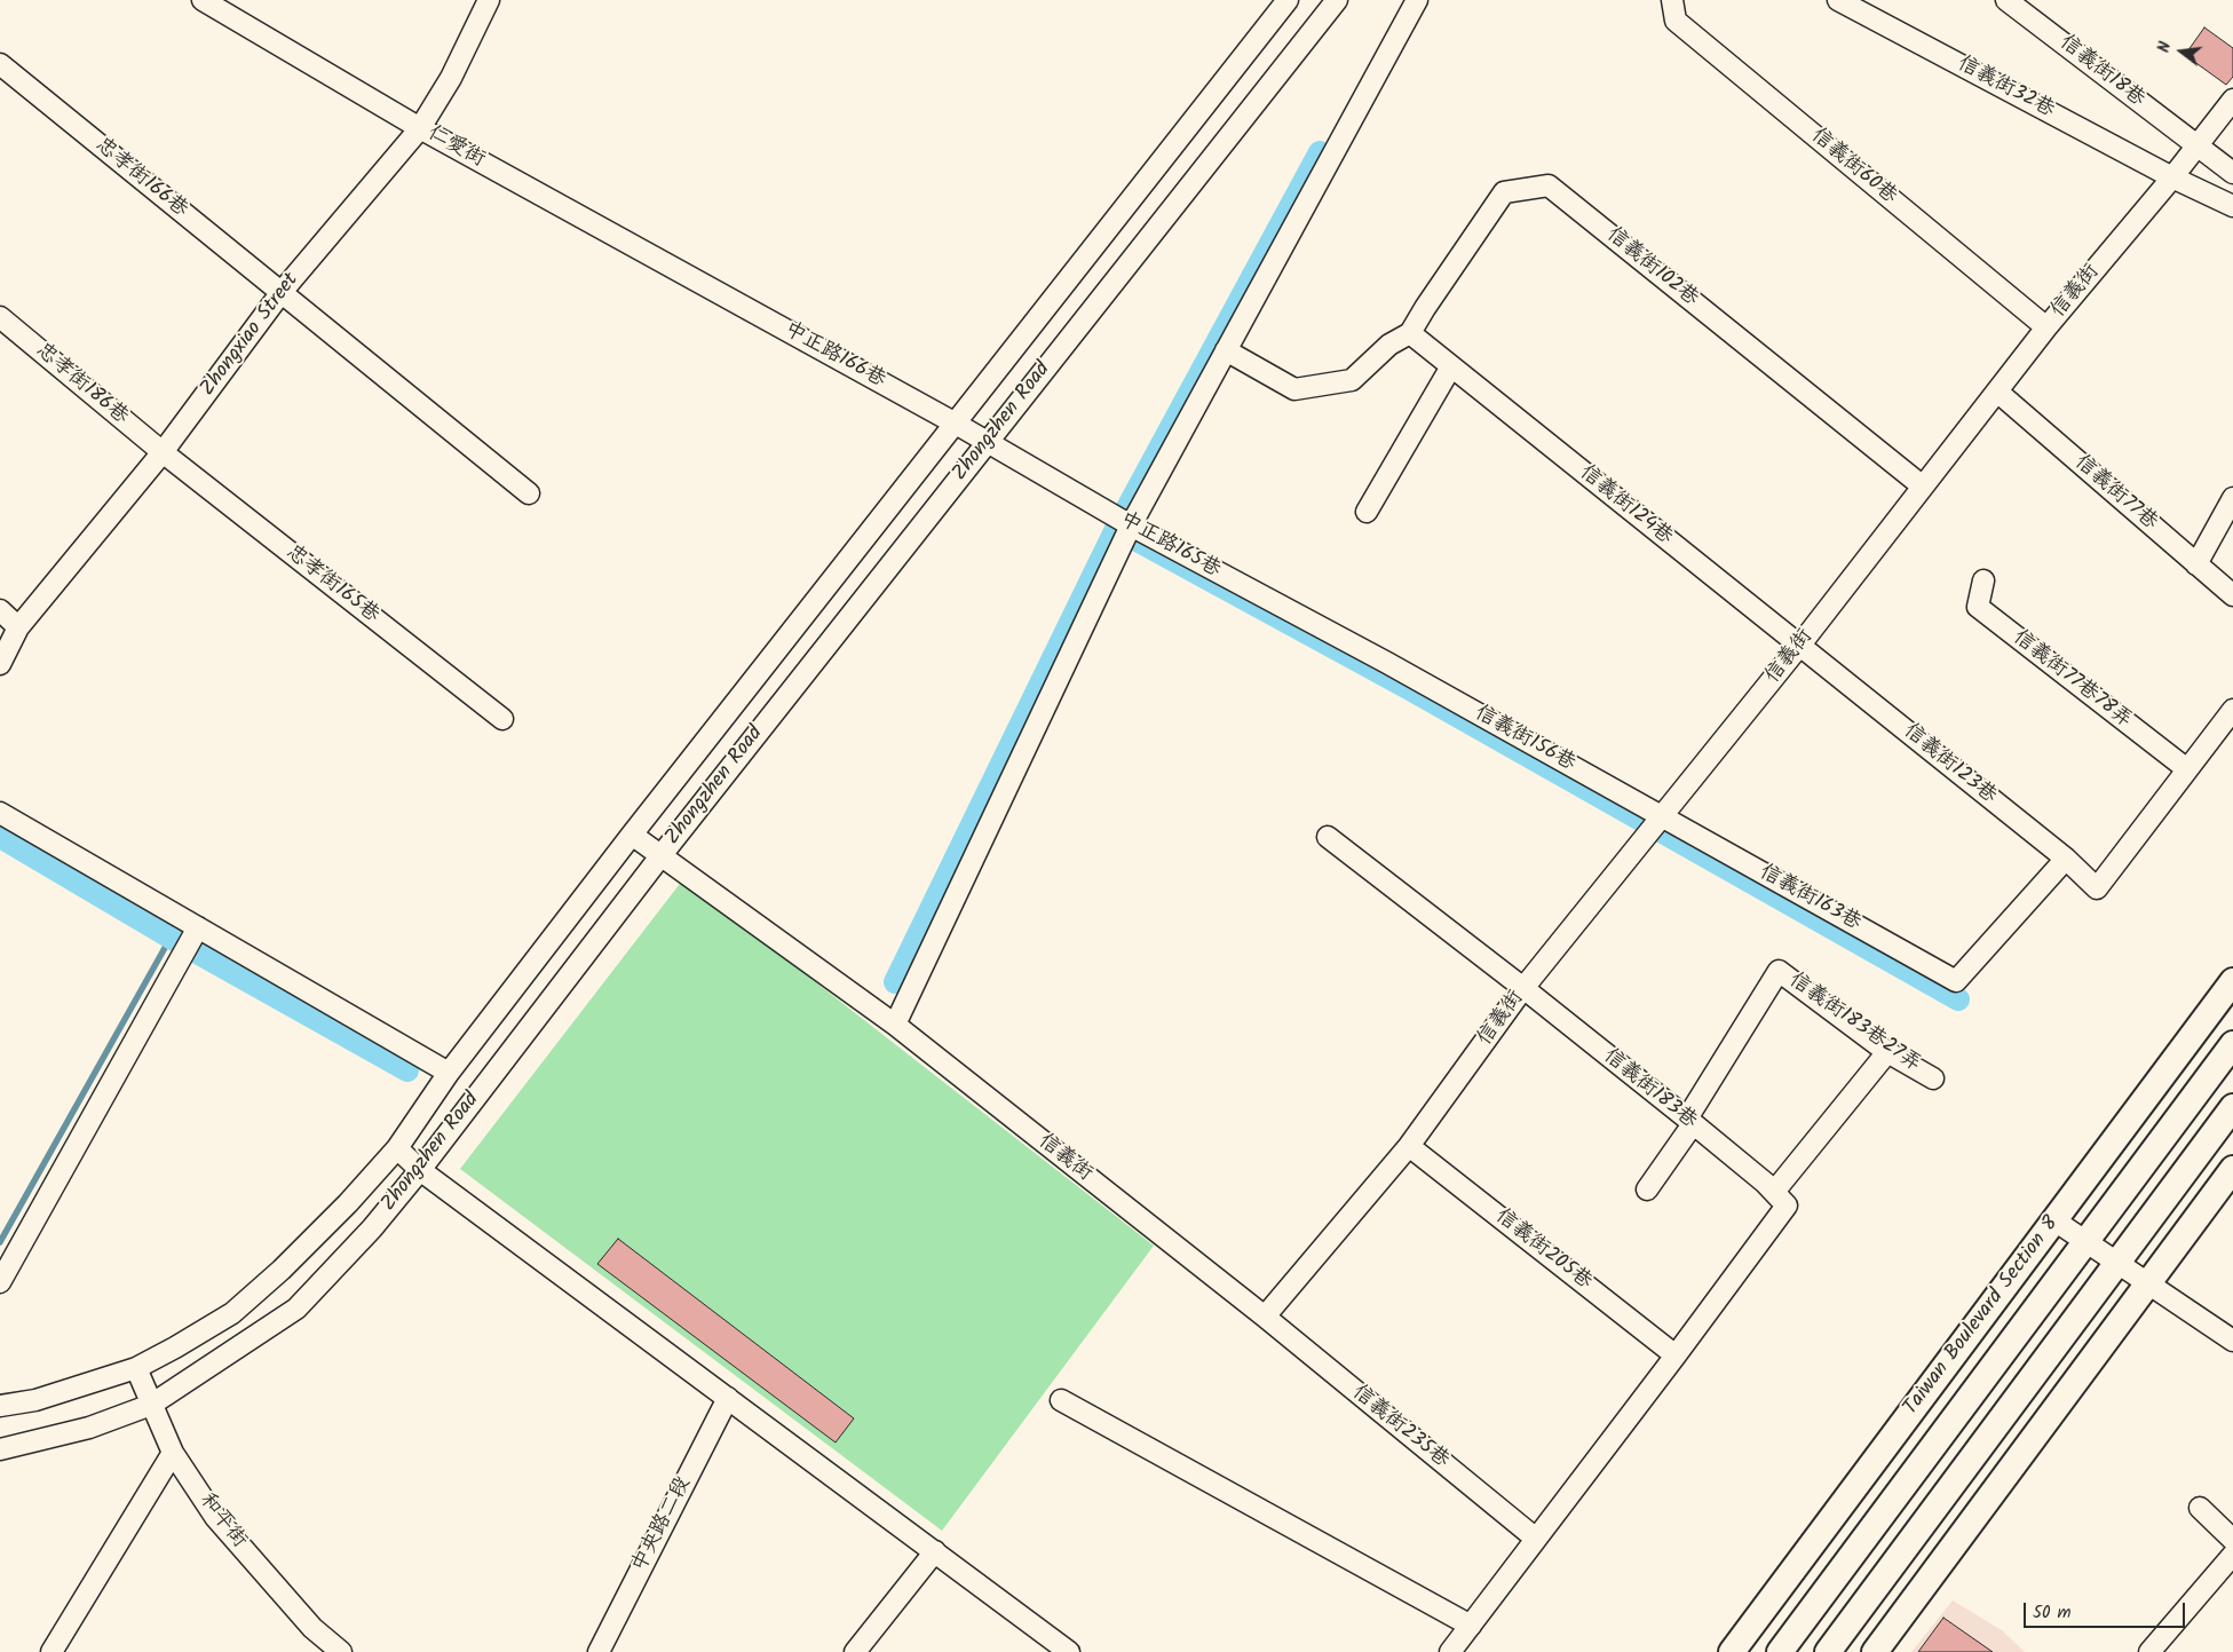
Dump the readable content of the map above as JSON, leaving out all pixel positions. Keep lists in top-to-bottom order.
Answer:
{
  "streets": {
    "main road": ["Taiwan Boulevard Section 8"],
    "street": [
      "信義街18巷",
      "信義街32巷",
      "仁愛街",
      "信義街60巷",
      "忠孝街166巷",
      "信義街102巷",
      "信義街",
      "Zhongxiao Street",
      "中正路166巷",
      "忠孝街186巷",
      "Zhongzhen Road",
      "信義街77巷",
      "信義街124巷",
      "中正路165巷",
      "忠孝街165巷",
      "信義街77巷78弄",
      "信義街156巷",
      "信義街123巷",
      "信義街163巷",
      "信義街183巷27弄",
      "信義街183巷",
      "信義街205巷",
      "信義街235巷",
      "和平街",
      "中央路二段"
    ]
  },
  "crossings": [
    ["信義街18巷", "信義街"],
    ["信義街32巷", "信義街"],
    ["仁愛街", "Zhongxiao Street"],
    ["仁愛街", "中正路166巷"],
    ["信義街60巷", "信義街"],
    ["忠孝街166巷", "Zhongxiao Street"],
    ["信義街102巷", "信義街"],
    ["信義街102巷", "信義街124巷"],
    ["信義街", "Zhongzhen Road"],
    ["信義街", "信義街77巷"],
    ["信義街", "信義街124巷"],
    ["信義街", "信義街156巷"],
    ["信義街", "信義街123巷"],
    ["信義街", "信義街163巷"],
    ["信義街", "信義街183巷"],
    ["信義街", "信義街205巷"],
    ["信義街", "信義街235巷"],
    ["Zhongxiao Street", "忠孝街186巷"],
    ["Zhongxiao Street", "忠孝街165巷"],
    ["中正路166巷", "Zhongzhen Road"],
    ["中正路166巷", "中正路165巷"],
    ["忠孝街186巷", "忠孝街165巷"],
    ["Zhongzhen Road", "中正路165巷"],
    ["Zhongzhen Road", "和平街"],
    ["信義街124巷", "信義街123巷"],
    ["中正路165巷", "信義街156巷"],
    ["信義街77巷78弄", "信義街123巷"],
    ["信義街156巷", "信義街163巷"],
    ["信義街123巷", "信義街163巷"],
    ["信義街183巷27弄", "信義街183巷"]
  ],
  "scale_bar": "50 m",
  "north": "left"
}
